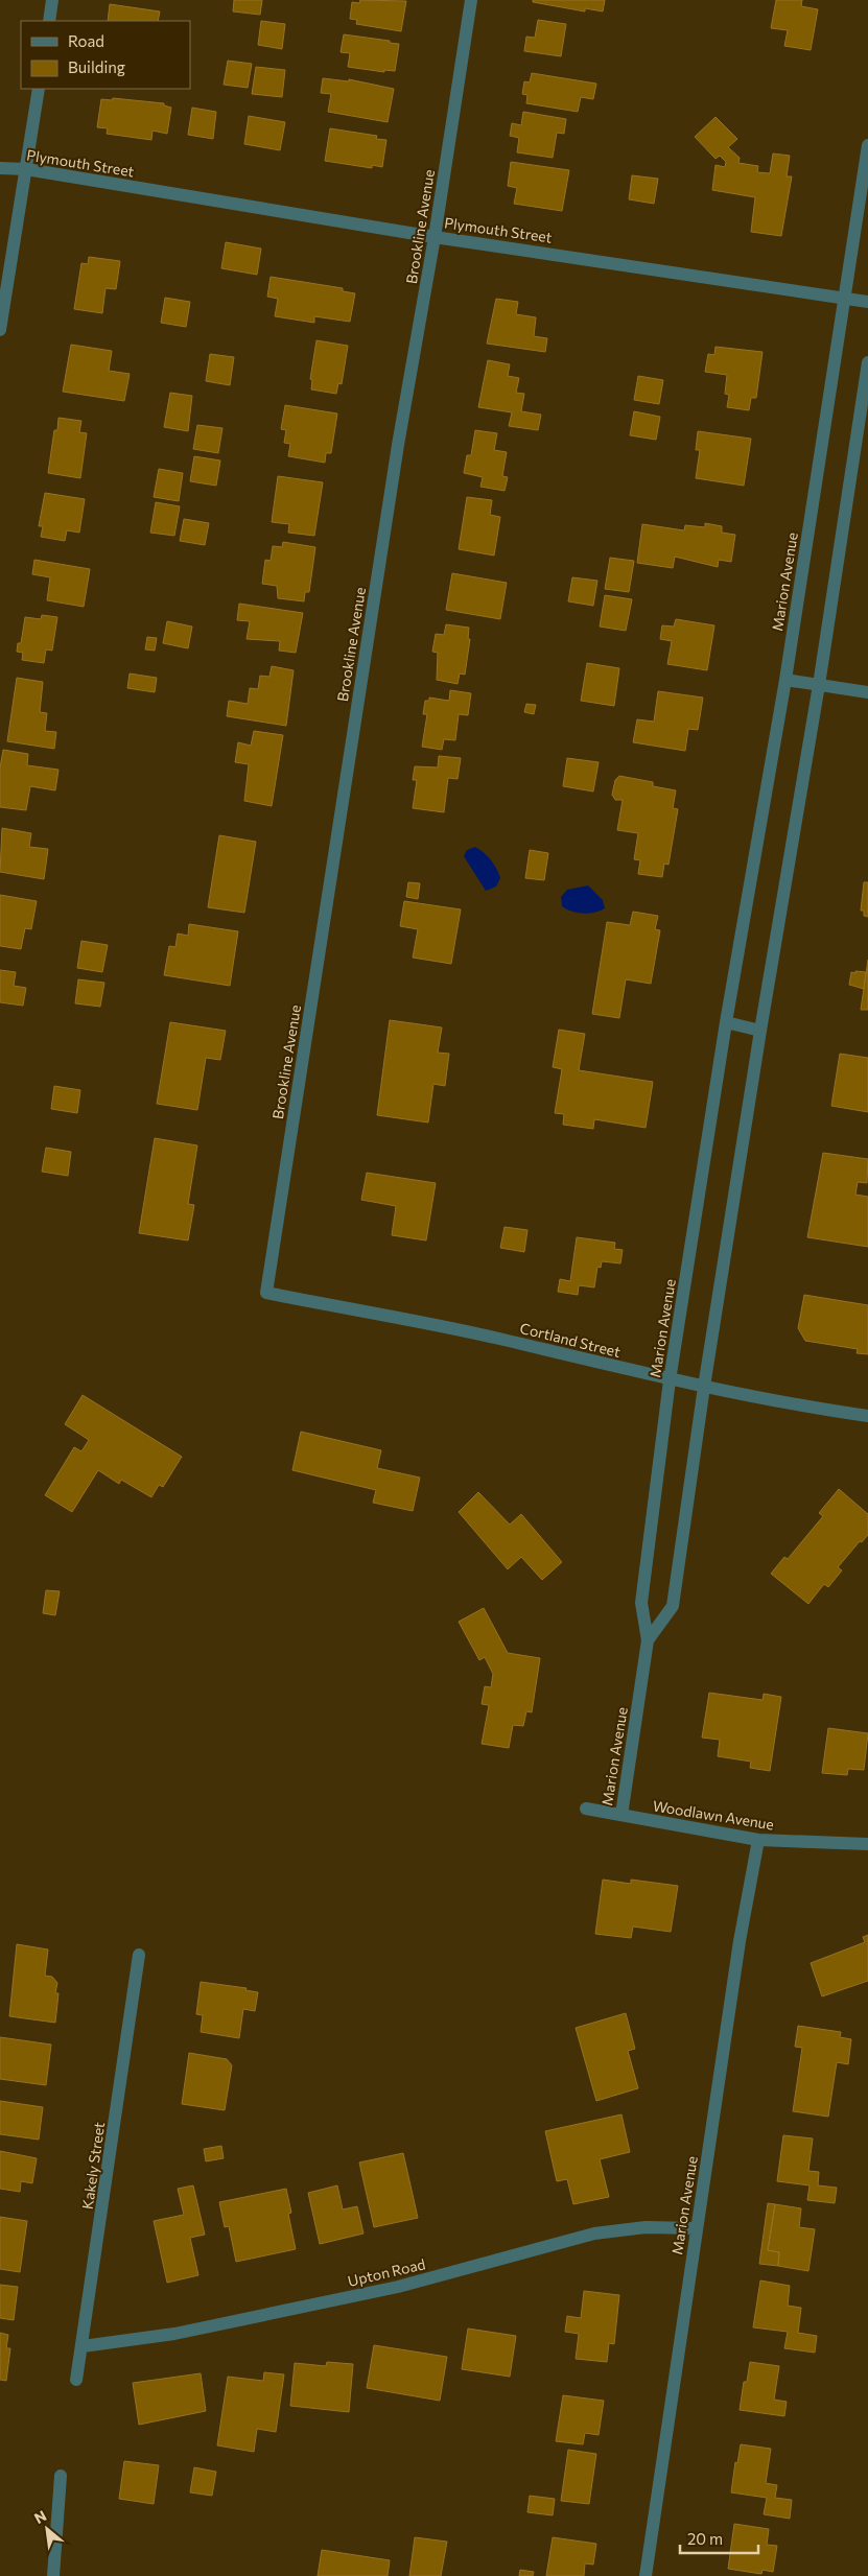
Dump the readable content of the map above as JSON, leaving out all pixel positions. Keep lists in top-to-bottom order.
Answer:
{
  "streets": {
    "street": [
      "Plymouth Street",
      "Brookline Avenue",
      "Marion Avenue",
      "Cortland Street",
      "Woodlawn Avenue",
      "Kakely Street",
      "Upton Road"
    ]
  },
  "crossings": [
    ["Plymouth Street", "Brookline Avenue"],
    ["Plymouth Street", "Marion Avenue"],
    ["Brookline Avenue", "Cortland Street"],
    ["Marion Avenue", "Cortland Street"],
    ["Marion Avenue", "Woodlawn Avenue"],
    ["Marion Avenue", "Upton Road"],
    ["Kakely Street", "Upton Road"]
  ],
  "legend": ["Road", "Building"],
  "scale_bar": "20 m",
  "north": "top left"
}
